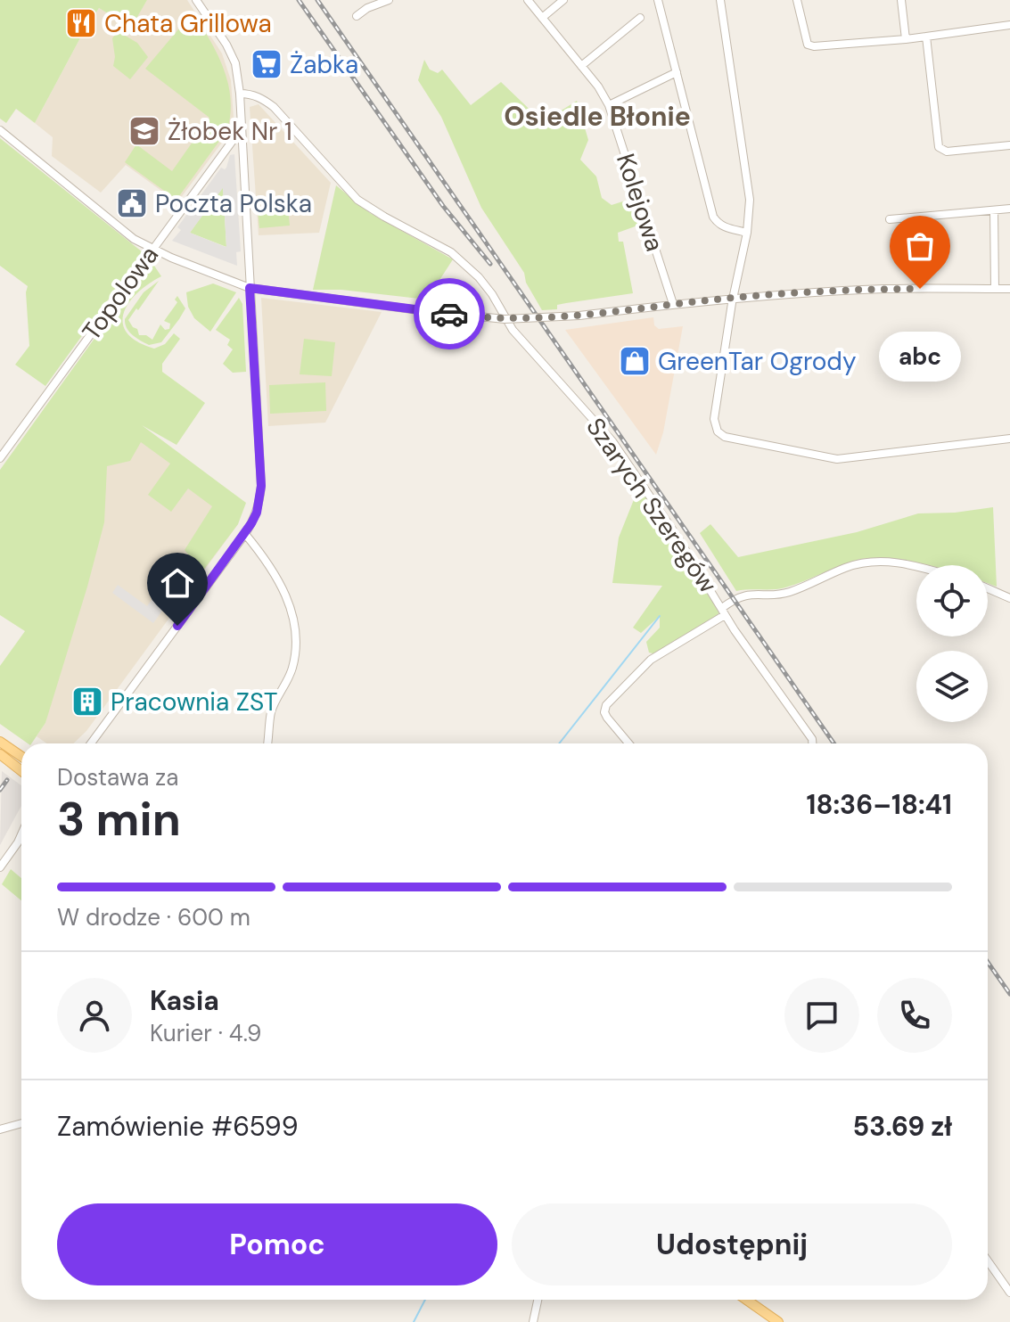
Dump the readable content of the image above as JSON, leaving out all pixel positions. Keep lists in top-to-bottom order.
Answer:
{
  "streets": {
    "street": ["Kolejowa", "Topolowa", "Szarych Szeregów"]
  },
  "districts": ["Osiedle Błonie"],
  "places": {
    "restaurant": ["Chata Grillowa"],
    "supermarket": ["Żabka"],
    "school or university": ["Żłobek Nr 1"],
    "public building": ["Poczta Polska"],
    "other": ["abc"],
    "shop": ["GreenTar Ogrody"],
    "building": ["Pracownia ZST"]
  },
  "page": {
    "bubble": "abc",
    "heading": ["3 min", "Dostawa za", "18:36–18:41"],
    "panel": [
      "Kasia",
      "Kurier · 4.9",
      "Zamówienie #6599",
      "53.69 zł"
    ],
    "bar": "W drodze · 600 m",
    "buttons": ["Pomoc", "Udostępnij"]
  }
}
